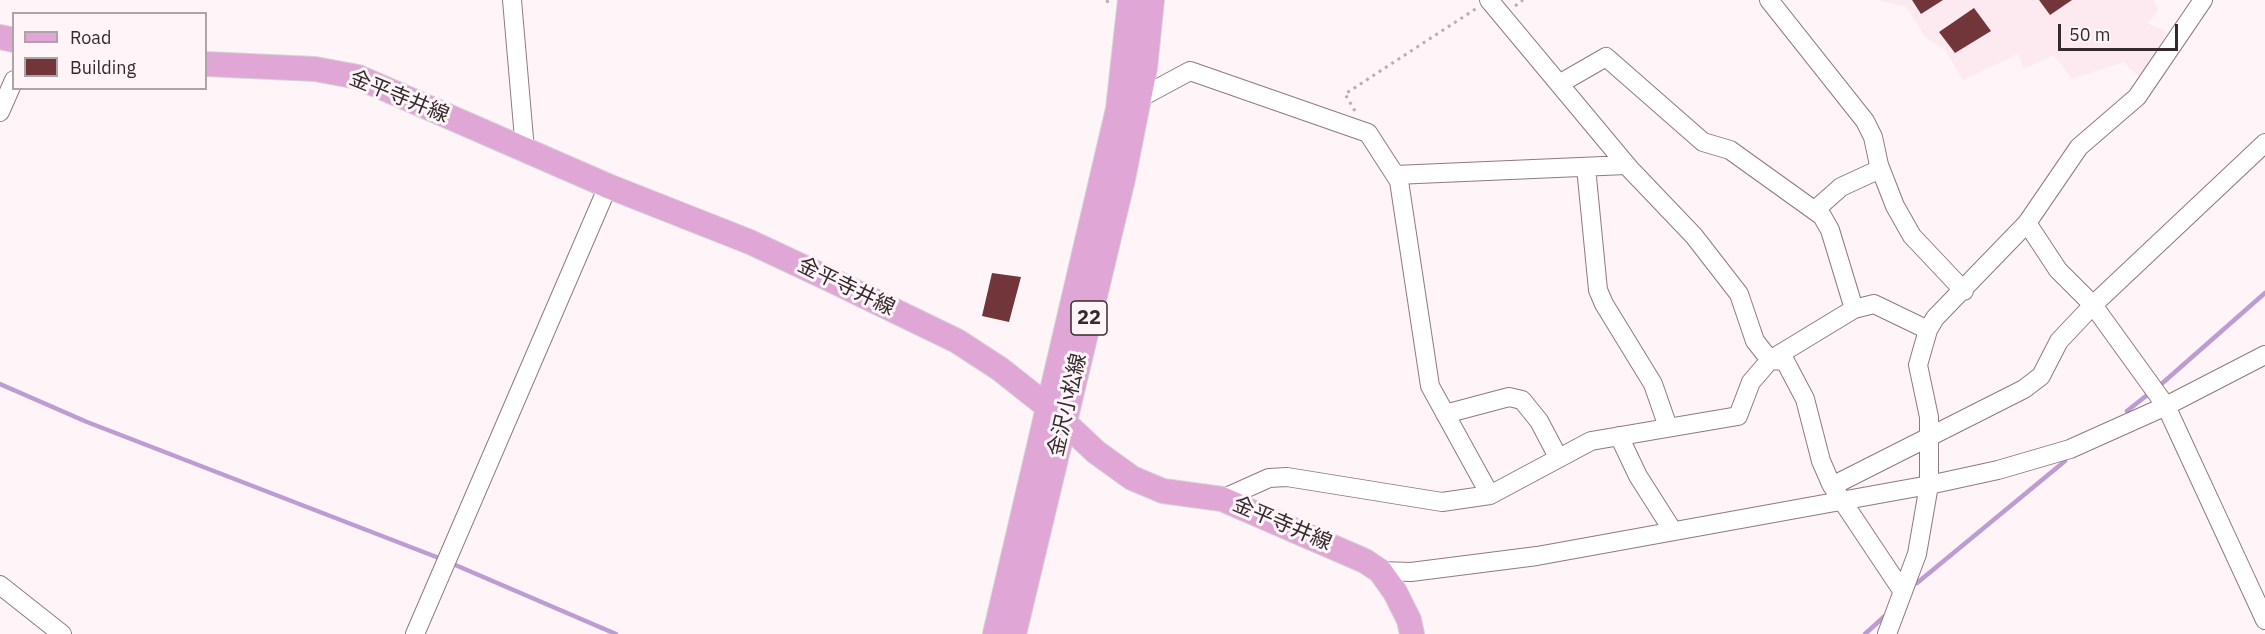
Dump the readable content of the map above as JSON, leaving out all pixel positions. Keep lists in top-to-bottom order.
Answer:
{
  "streets": {
    "main road": ["金平寺井線", "22", "金沢小松線"]
  },
  "crossings": [
    ["金平寺井線", "金沢小松線"]
  ],
  "legend": ["Road", "Building"],
  "scale_bar": "50 m"
}
